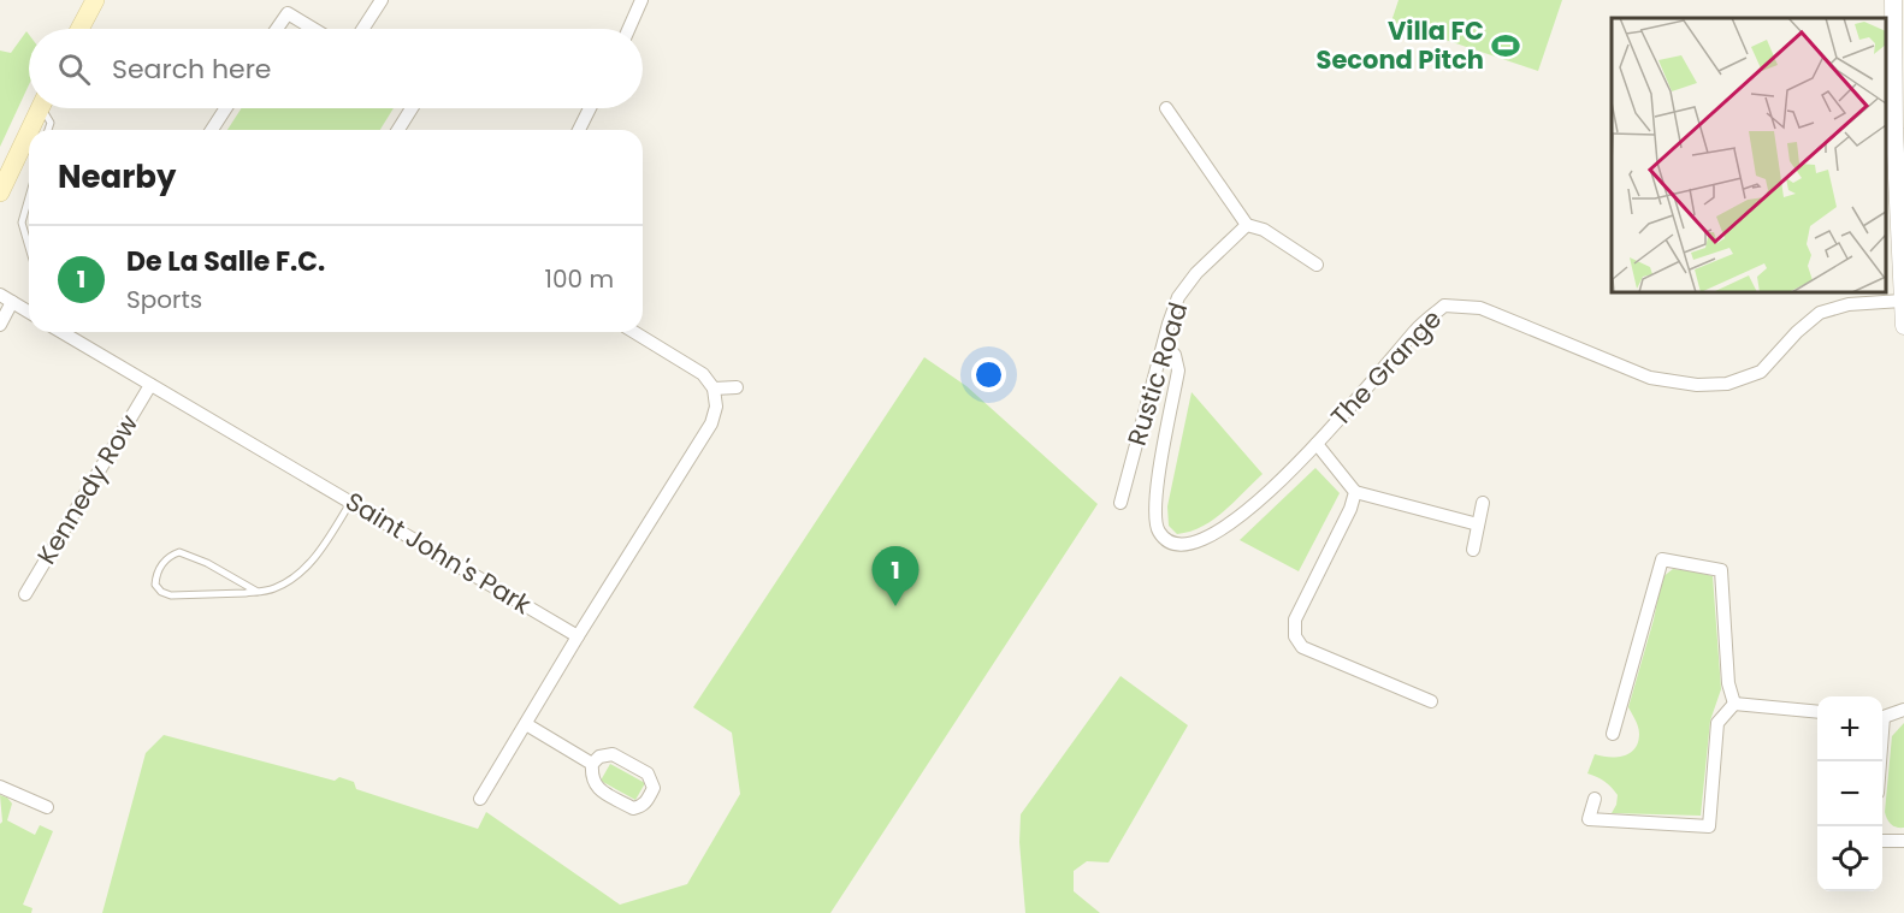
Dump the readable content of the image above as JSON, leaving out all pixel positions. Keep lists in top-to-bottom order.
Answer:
{
  "streets": {
    "street": [
      "The Grange",
      "Rustic Road",
      "Kennedy Row",
      "Saint John's Park"
    ]
  },
  "crossings": [
    ["The Grange", "Rustic Road"],
    ["Kennedy Row", "Saint John's Park"]
  ],
  "places": {
    "sports": ["Villa FC Second Pitch"]
  },
  "page": {
    "search": "Search here",
    "heading": "Nearby",
    "list": [
      {
        "mark": "1",
        "name": "De La Salle F.C.",
        "note": "Sports",
        "value": "100 m"
      }
    ],
    "pins": "1",
    "map_buttons": ["+", "−"]
  }
}
